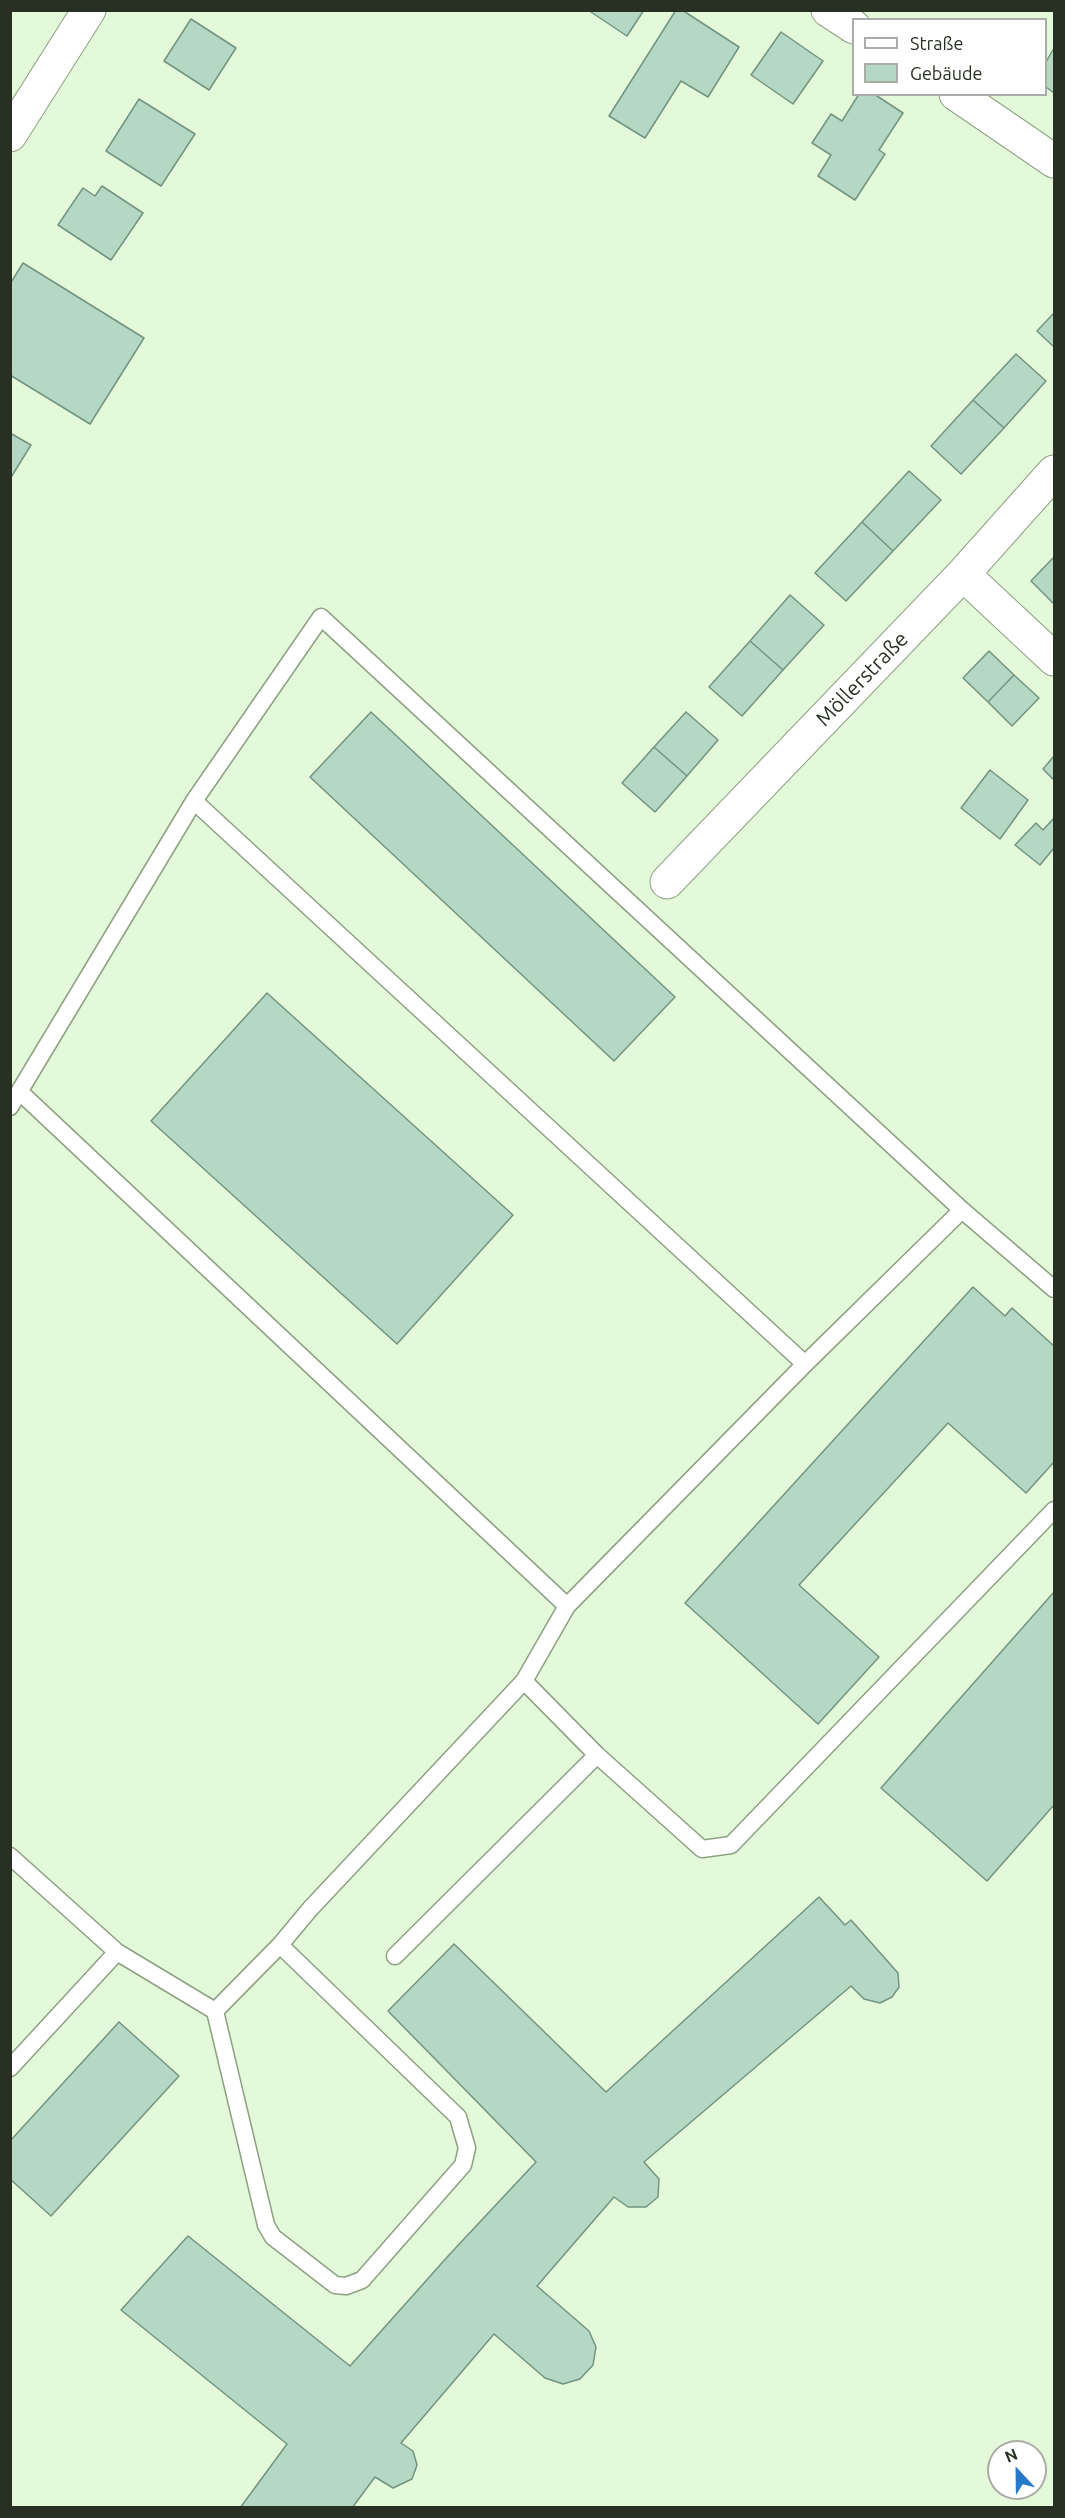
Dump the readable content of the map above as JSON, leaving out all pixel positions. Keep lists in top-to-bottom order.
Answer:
{
  "streets": {
    "street": ["Möllerstraße"]
  },
  "legend": ["Straße", "Gebäude"],
  "north": "top"
}
